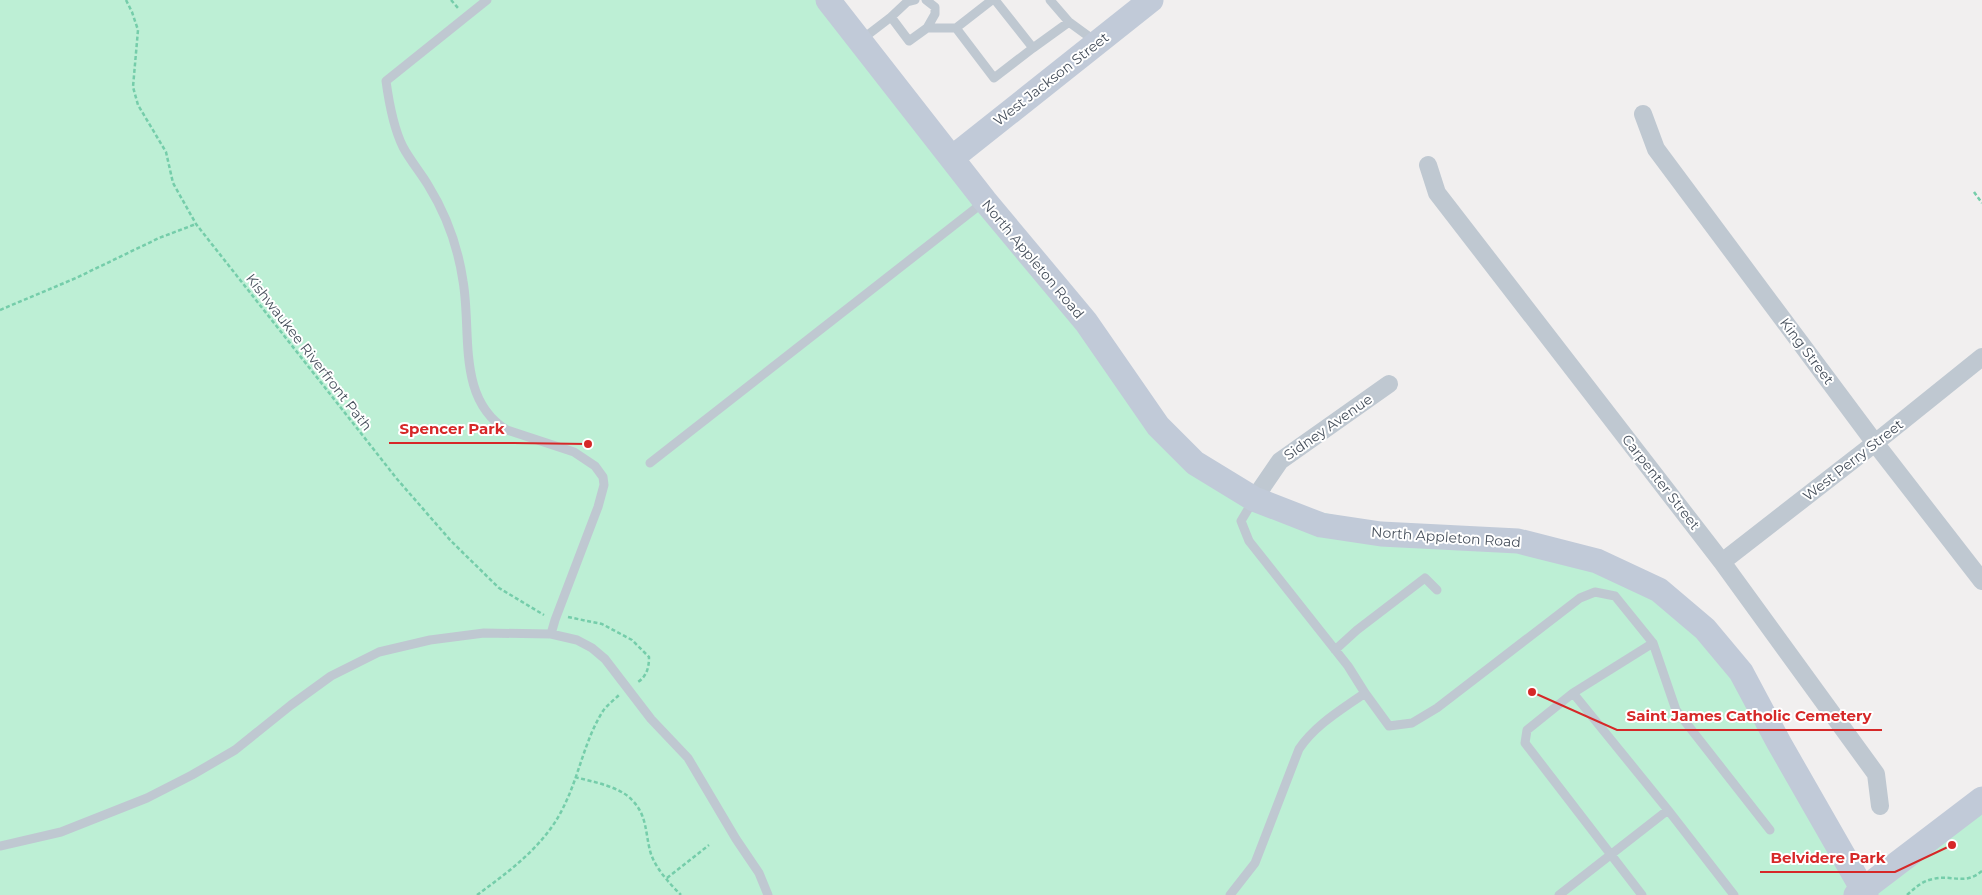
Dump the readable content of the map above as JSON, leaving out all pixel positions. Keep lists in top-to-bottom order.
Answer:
{
  "streets": {
    "main road": ["West Jackson Street", "North Appleton Road"],
    "street": [
      "King Street",
      "Sidney Avenue",
      "West Perry Street",
      "Carpenter Street"
    ],
    "path": ["Kishwaukee Riverfront Path"]
  },
  "crossings": [
    ["West Jackson Street", "North Appleton Road"],
    ["North Appleton Road", "Sidney Avenue"],
    ["King Street", "West Perry Street"],
    ["West Perry Street", "Carpenter Street"]
  ],
  "places": ["Spencer Park", "Saint James Catholic Cemetery", "Belvidere Park"]
}
